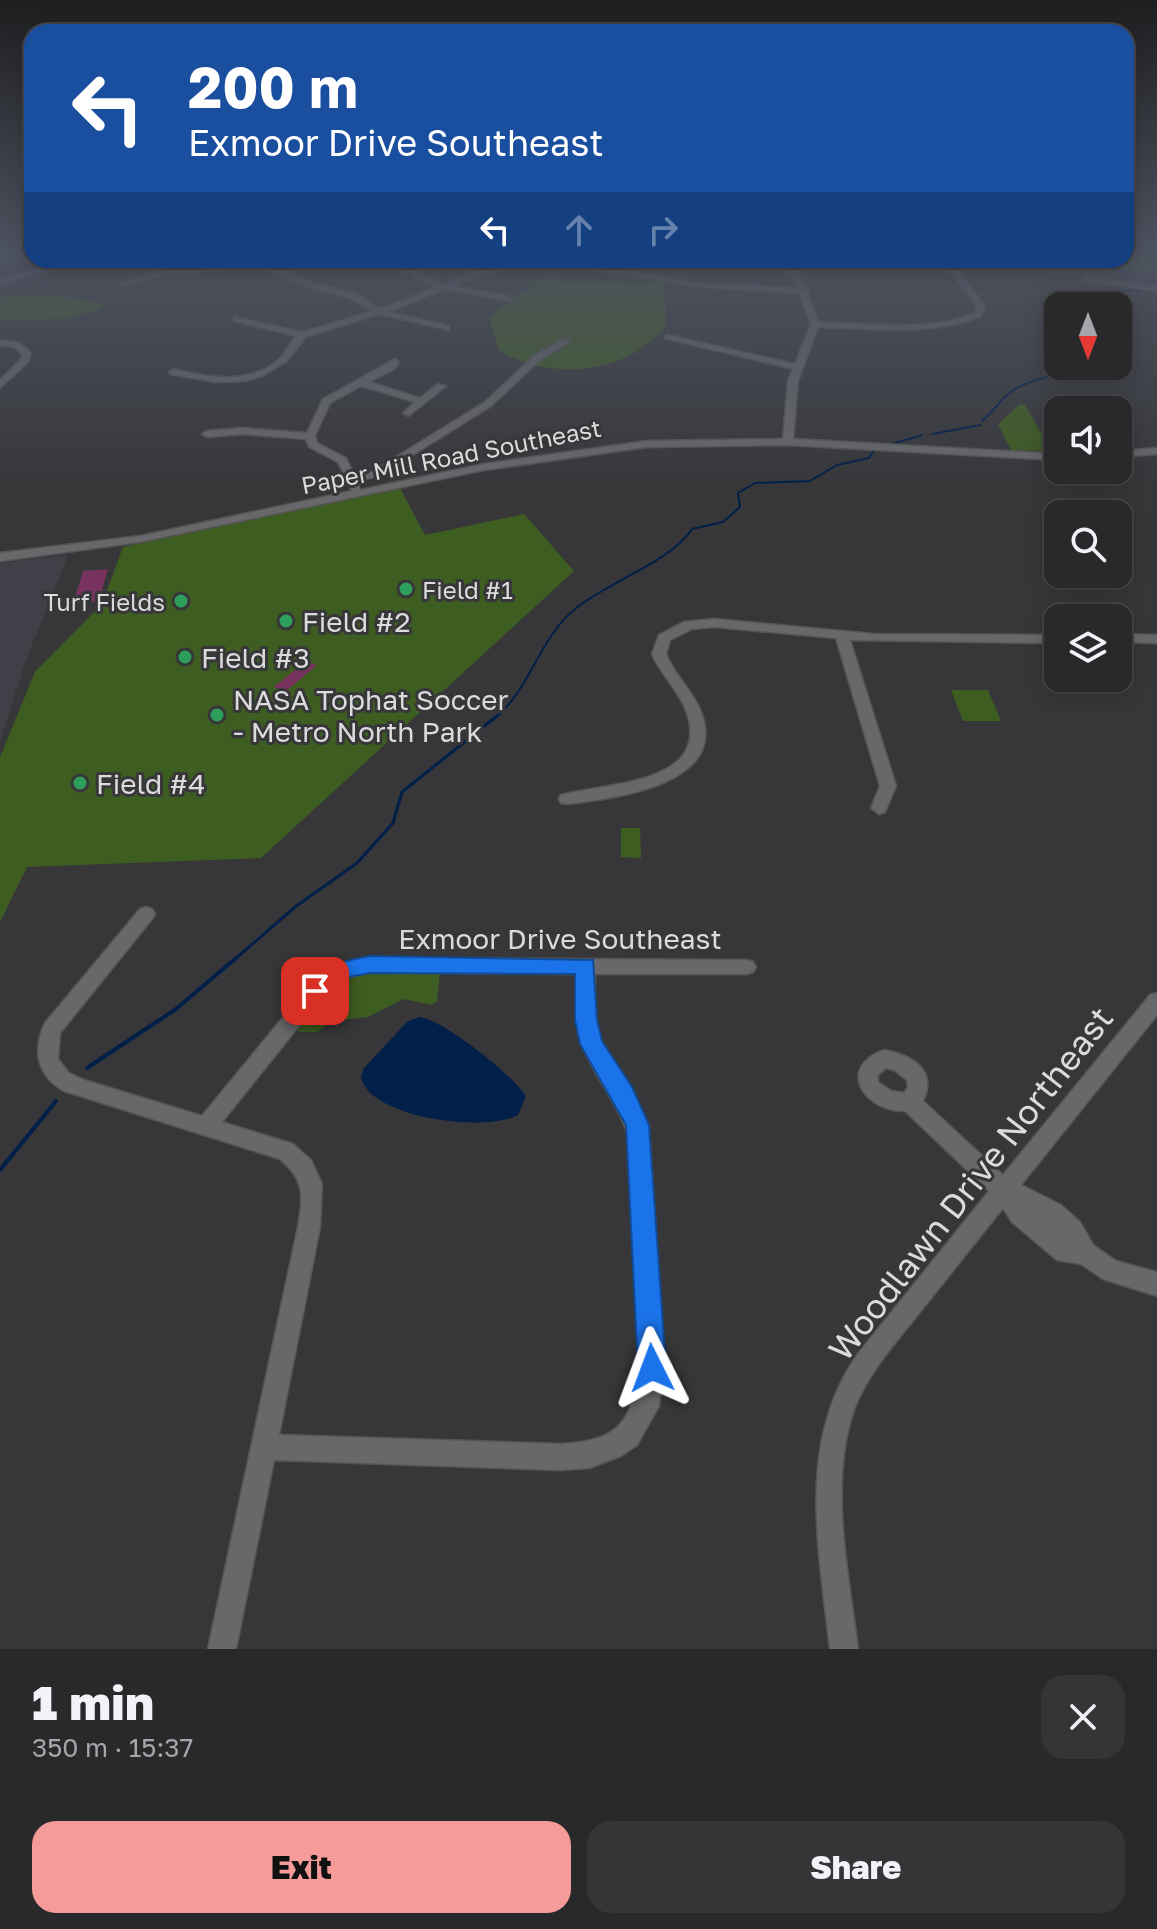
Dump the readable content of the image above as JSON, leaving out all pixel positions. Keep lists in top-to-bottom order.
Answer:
{
  "streets": {
    "street": ["Paper Mill Road Southeast", "Exmoor Drive Southeast", "Woodlawn Drive Northeast"]
  },
  "places": [
    "Field #1",
    "Turf Fields",
    "Field #2",
    "Field #3",
    "NASA Tophat Soccer - Metro North Park",
    "Field #4"
  ],
  "north": "bottom",
  "page": {
    "turn": ["200 m", "Exmoor Drive Southeast"],
    "heading": ["1 min", "350 m · 15:37"],
    "buttons": ["Exit", "Share"]
  }
}
